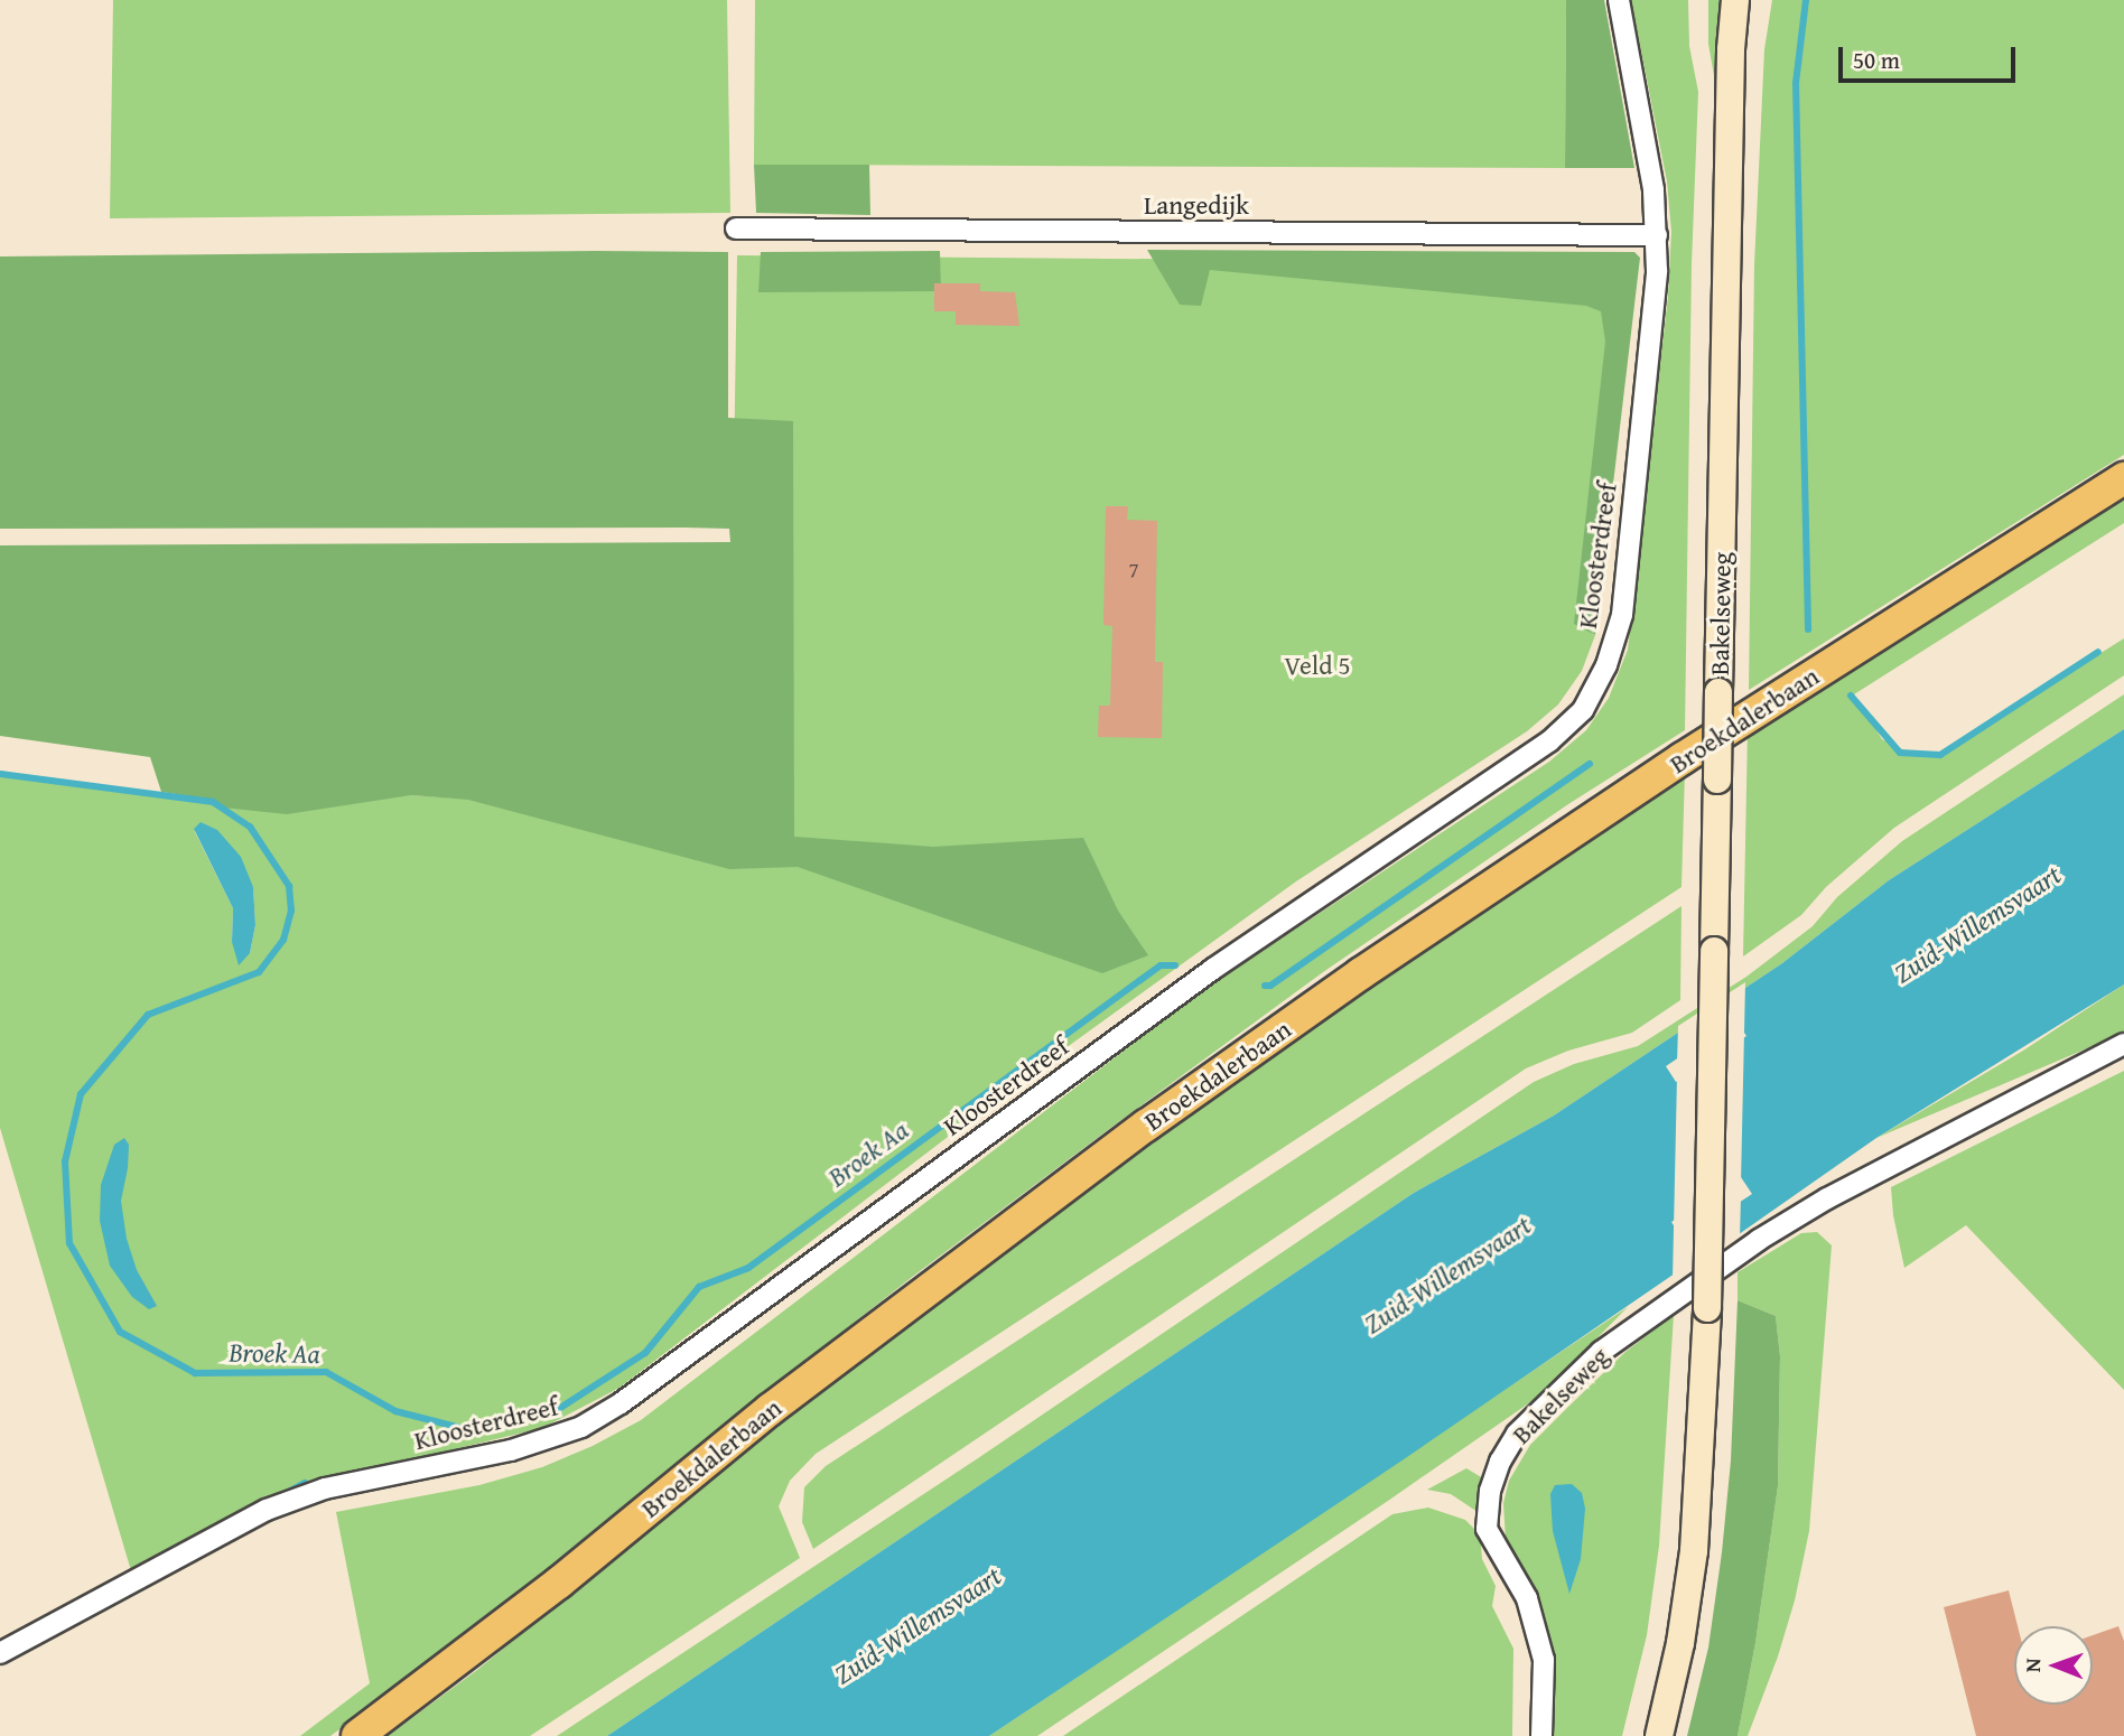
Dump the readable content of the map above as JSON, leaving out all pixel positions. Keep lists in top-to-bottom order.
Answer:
{
  "streets": {
    "main road": ["Broekdalerbaan"],
    "street": ["Langedijk", "Kloosterdreef", "Bakelseweg"]
  },
  "crossings": [
    ["Langedijk", "Kloosterdreef"]
  ],
  "water": ["Zuid-Willemsvaart", "Broek Aa"],
  "parks": ["Veld 5"],
  "house_numbers": ["7"],
  "scale_bar": "50 m",
  "north": "left"
}
